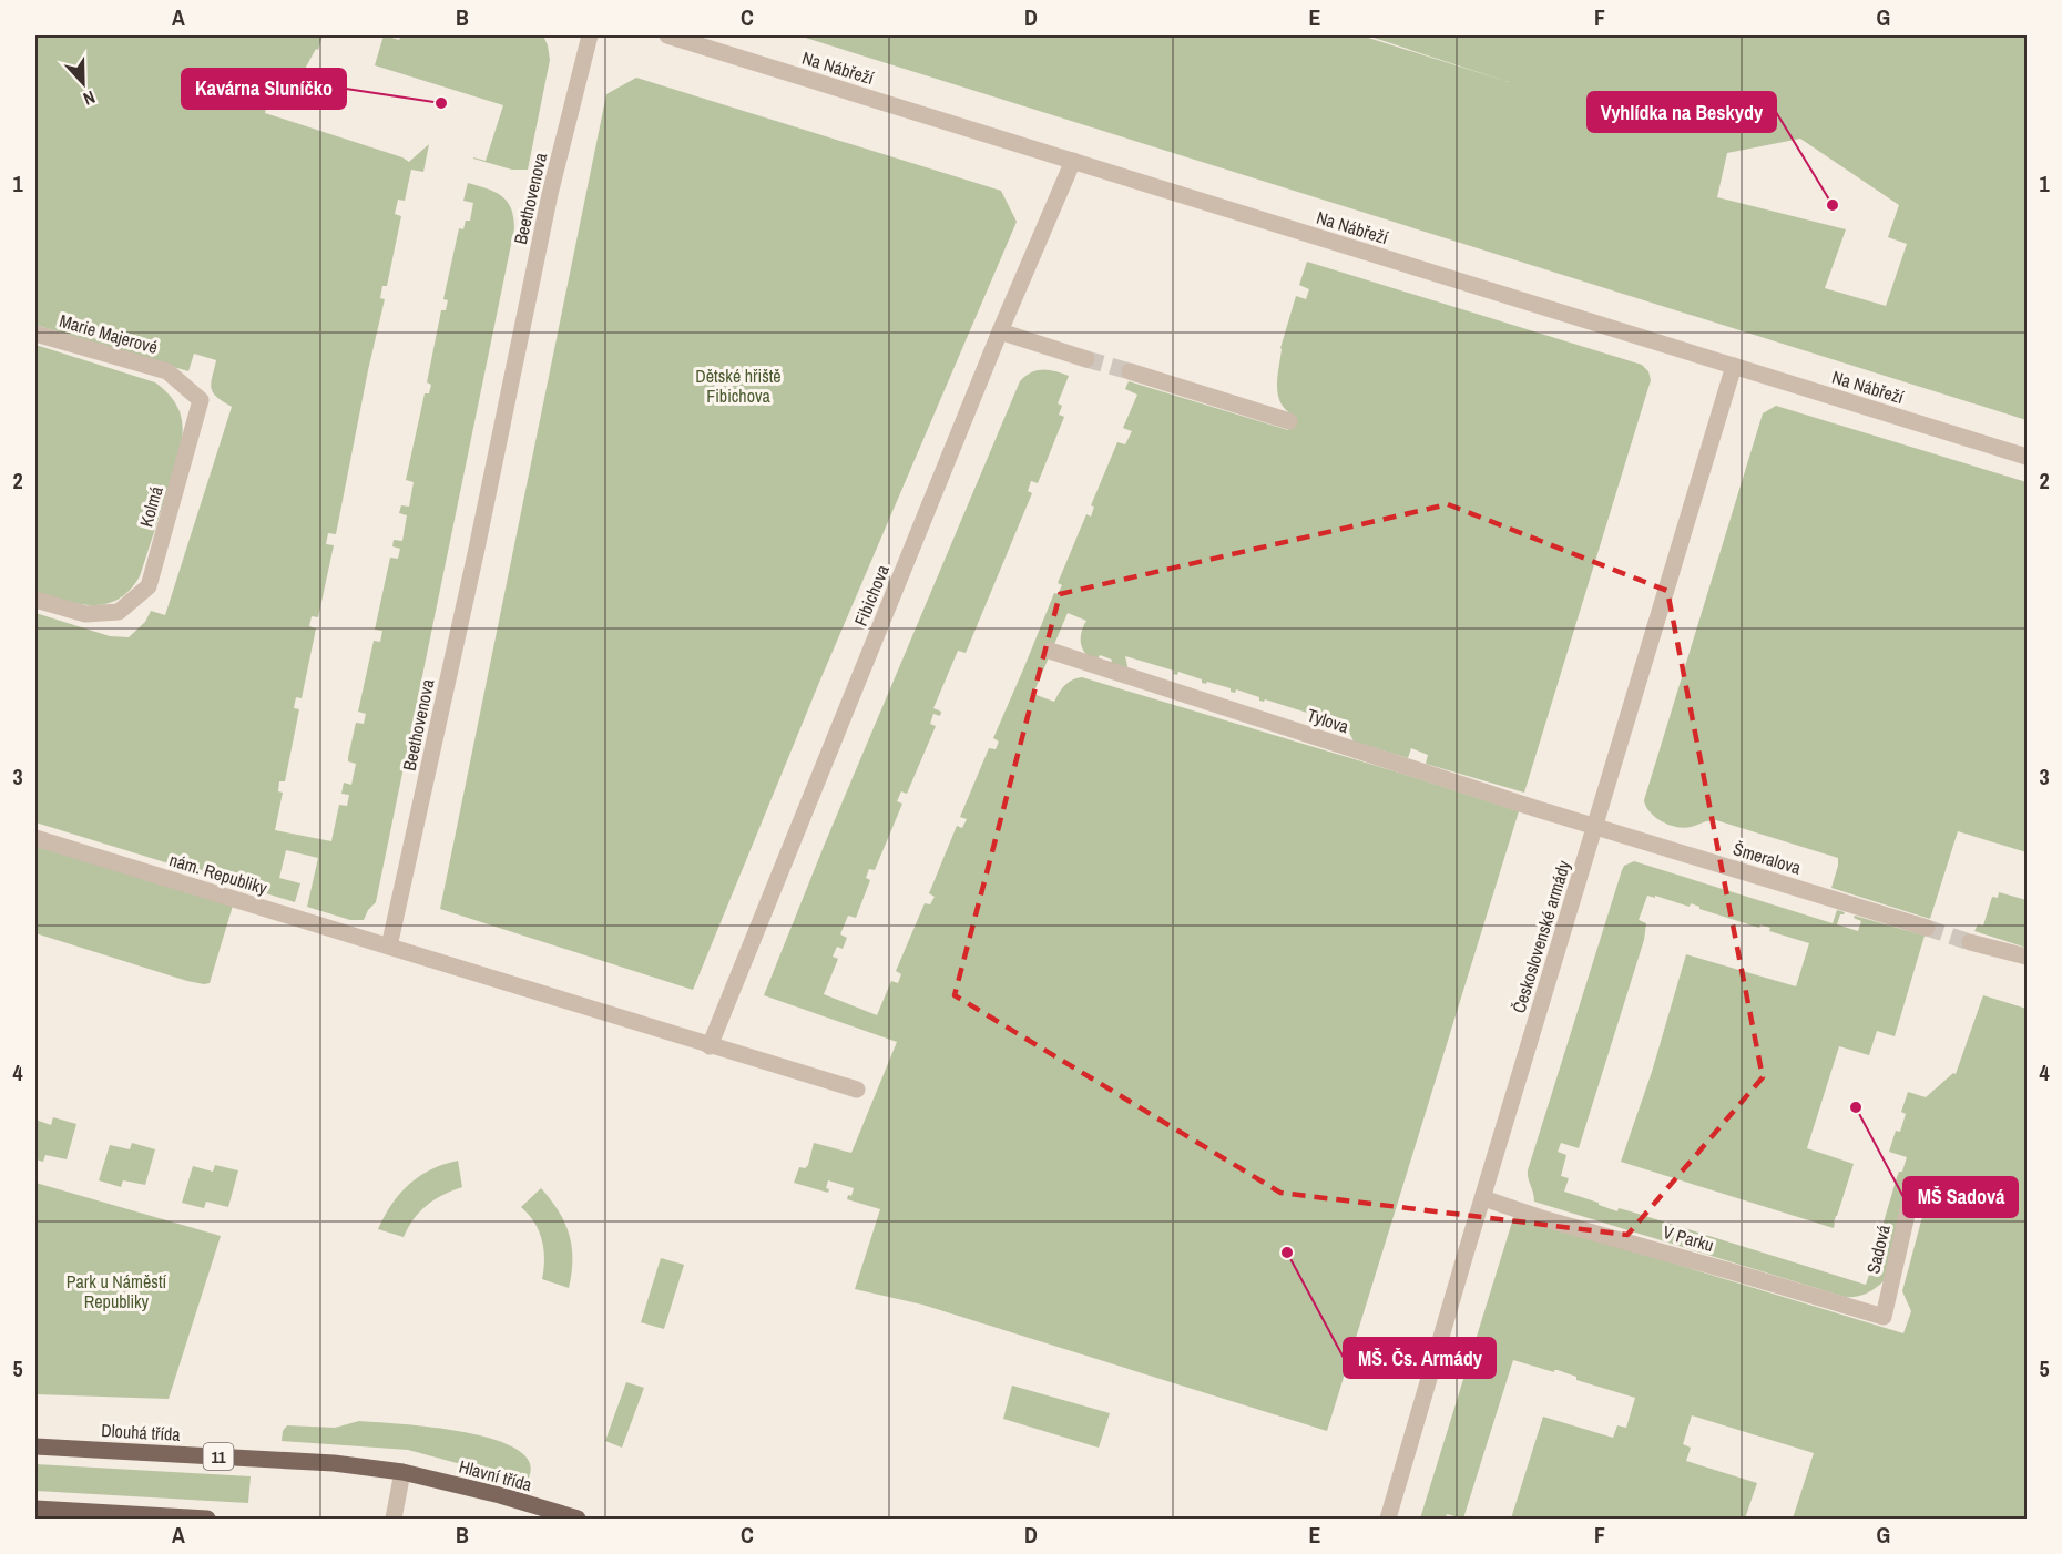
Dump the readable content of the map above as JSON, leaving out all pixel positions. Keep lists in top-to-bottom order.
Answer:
{
  "streets": {
    "main road": ["Dlouhá třída", "11", "Hlavní třída"],
    "street": [
      "Na Nábřeží",
      "Beethovenova",
      "Marie Majerové",
      "Kolmá",
      "Fibichova",
      "Tylova",
      "Šmeralova",
      "nám. Republiky",
      "Československé armády",
      "V Parku",
      "Sadová"
    ]
  },
  "crossings": [
    ["Na Nábřeží", "Fibichova"],
    ["Na Nábřeží", "Československé armády"],
    ["Beethovenova", "nám. Republiky"],
    ["Marie Majerové", "Kolmá"],
    ["Tylova", "Šmeralova"],
    ["Tylova", "Československé armády"],
    ["Šmeralova", "Československé armády"],
    ["Československé armády", "V Parku"],
    ["V Parku", "Sadová"],
    ["Dlouhá třída", "Hlavní třída"]
  ],
  "parks": ["Dětské hřiště Fibichova", "Park u Náměstí Republiky"],
  "places": [
    "Kavárna Sluníčko",
    "Vyhlídka na Beskydy",
    "MŠ Sadová",
    "MŠ. Čs. Armády"
  ],
  "north": "bottom",
  "grid": {
    "columns": [
      "A",
      "B",
      "C",
      "D",
      "E",
      "F",
      "G"
    ],
    "rows": [
      "1",
      "2",
      "3",
      "4",
      "5"
    ]
  }
}
